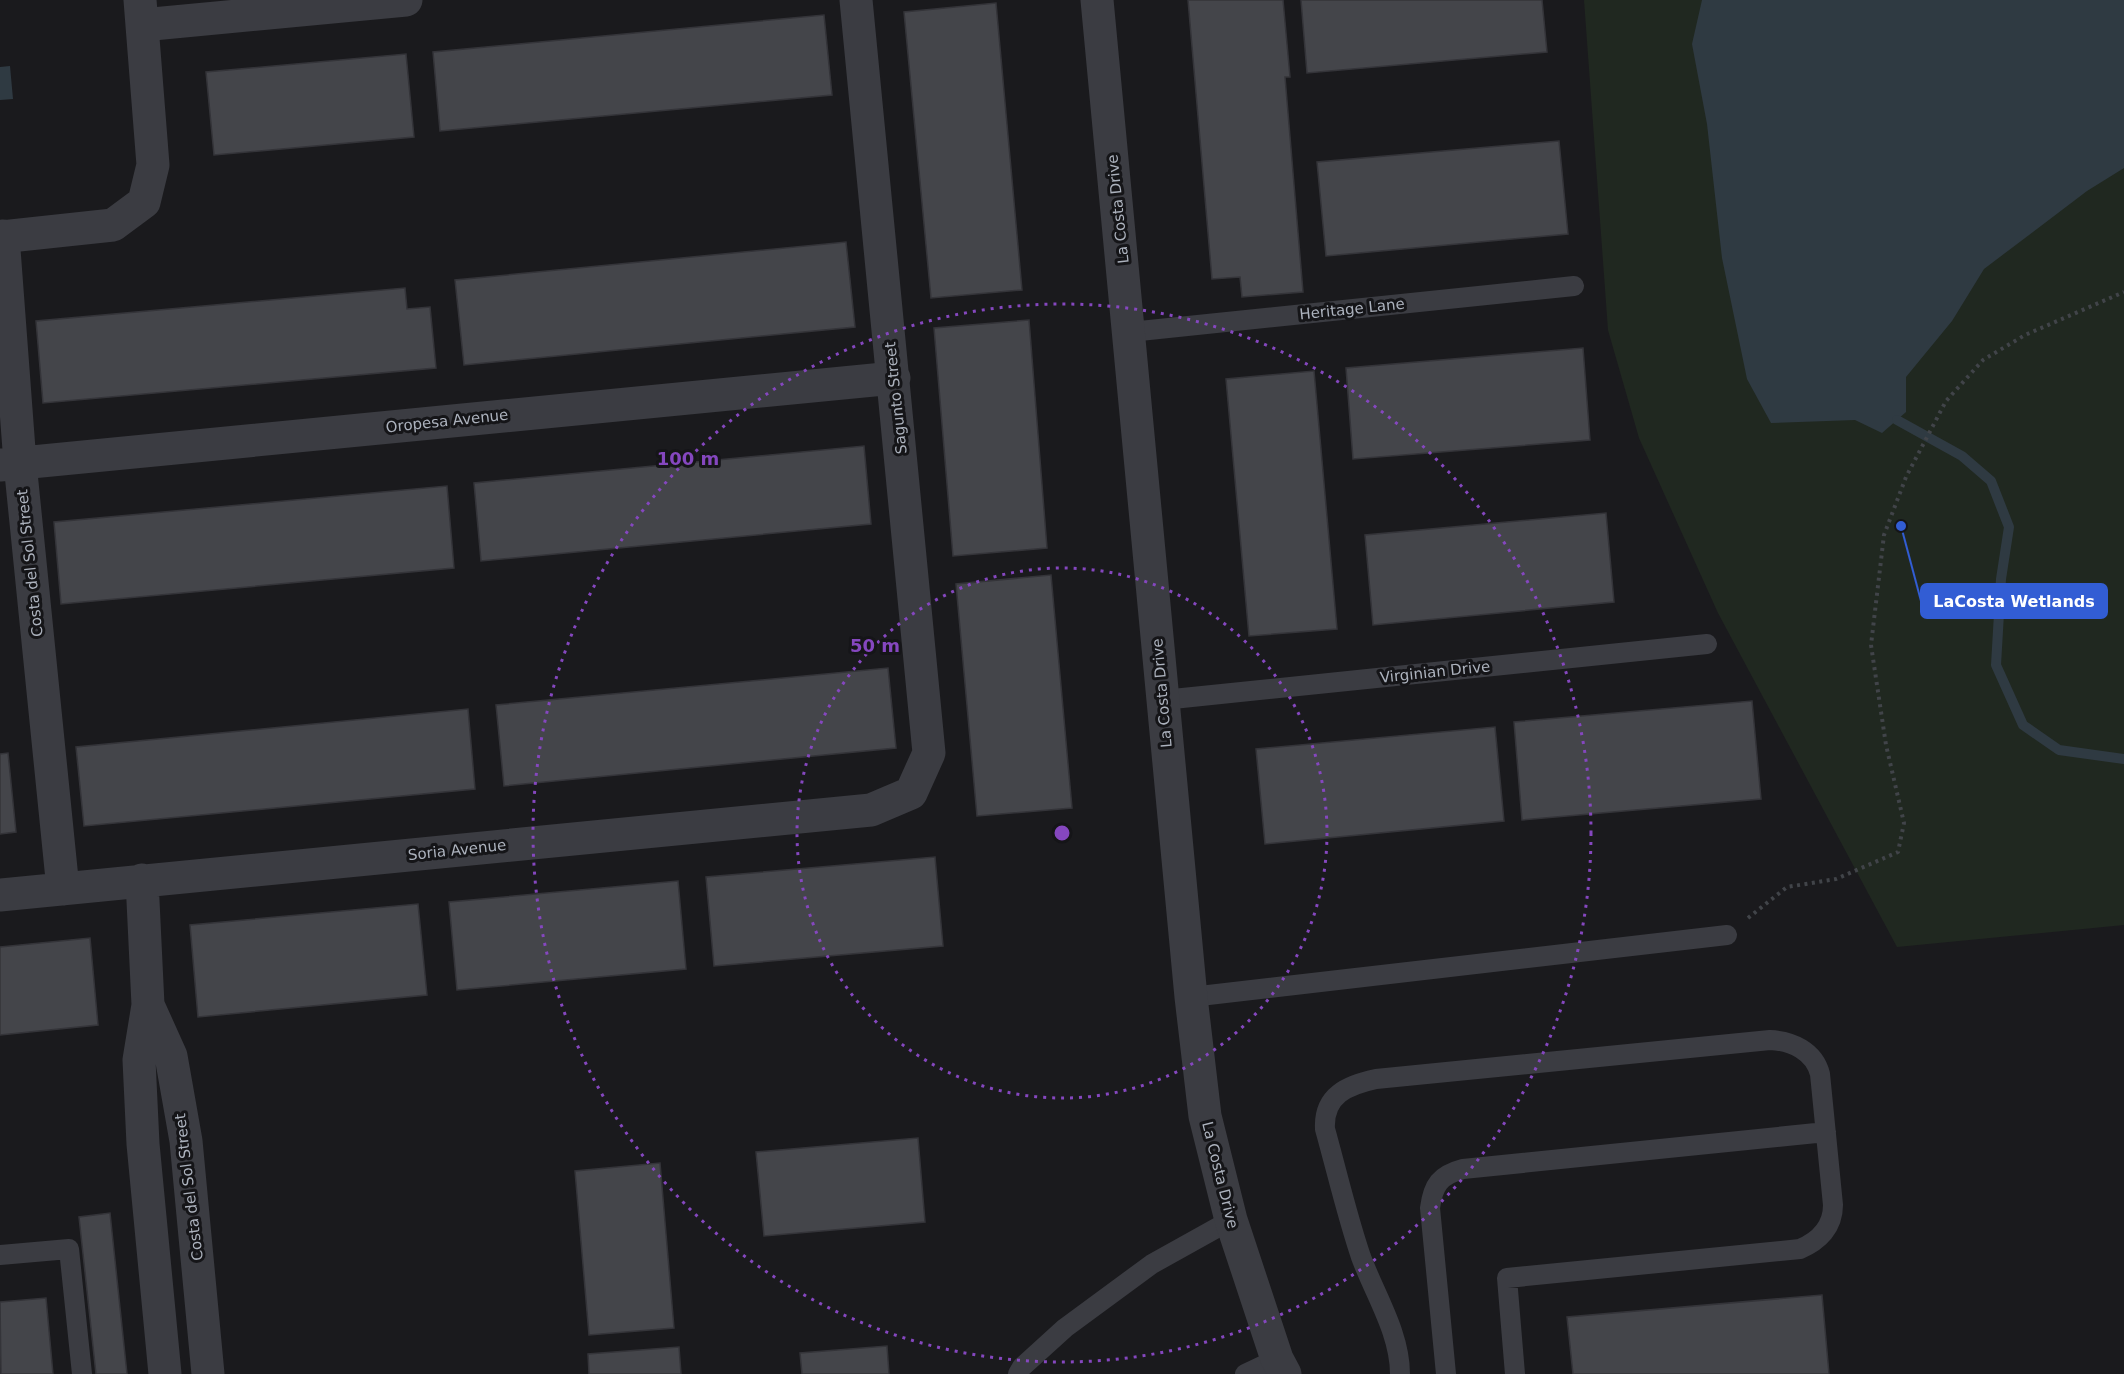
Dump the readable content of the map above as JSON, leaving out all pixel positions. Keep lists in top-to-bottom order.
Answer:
{
  "streets": {
    "street": [
      "La Costa Drive",
      "Sagunto Street",
      "Oropesa Avenue",
      "Costa del Sol Street",
      "Soria Avenue"
    ],
    "lane": ["Heritage Lane", "Virginian Drive"]
  },
  "crossings": [
    ["La Costa Drive", "Heritage Lane"],
    ["La Costa Drive", "Virginian Drive"],
    ["Sagunto Street", "Oropesa Avenue"],
    ["Sagunto Street", "Soria Avenue"],
    ["Oropesa Avenue", "Costa del Sol Street"],
    ["Costa del Sol Street", "Soria Avenue"]
  ],
  "places": ["LaCosta Wetlands"],
  "rings": ["100 m", "50 m"]
}
